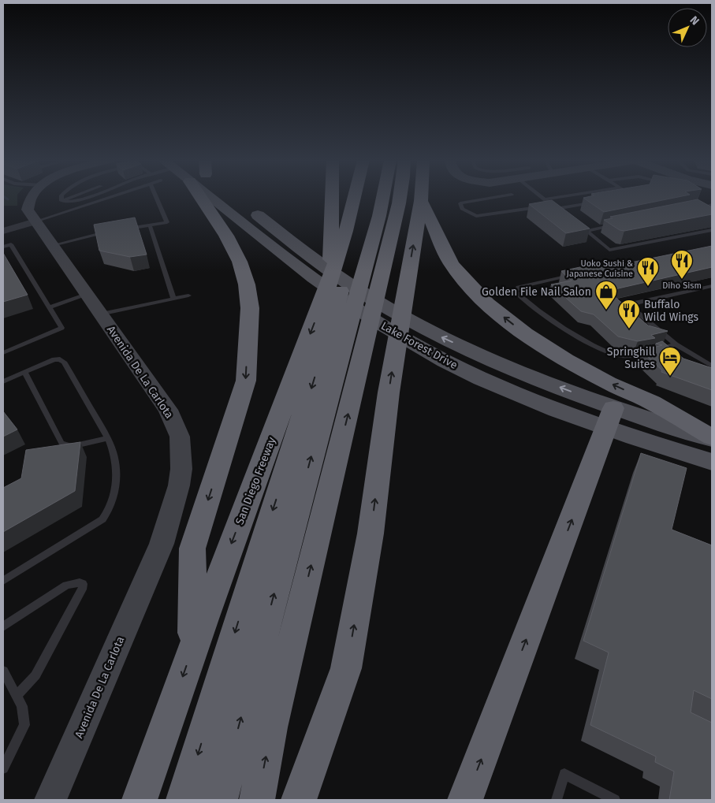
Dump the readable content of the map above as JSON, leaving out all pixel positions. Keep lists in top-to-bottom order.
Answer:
{
  "streets": {
    "highway": ["San Diego Freeway"],
    "main road": ["Lake Forest Drive", "Avenida De La Carlota"]
  },
  "places": {
    "restaurant": ["Diho Sism", "Uoko Sushi & Japanese Cuisine", "Buffalo Wild Wings"],
    "shop": ["Golden File Nail Salon"],
    "hotel": ["Springhill Suites"]
  },
  "north": "top right"
}
